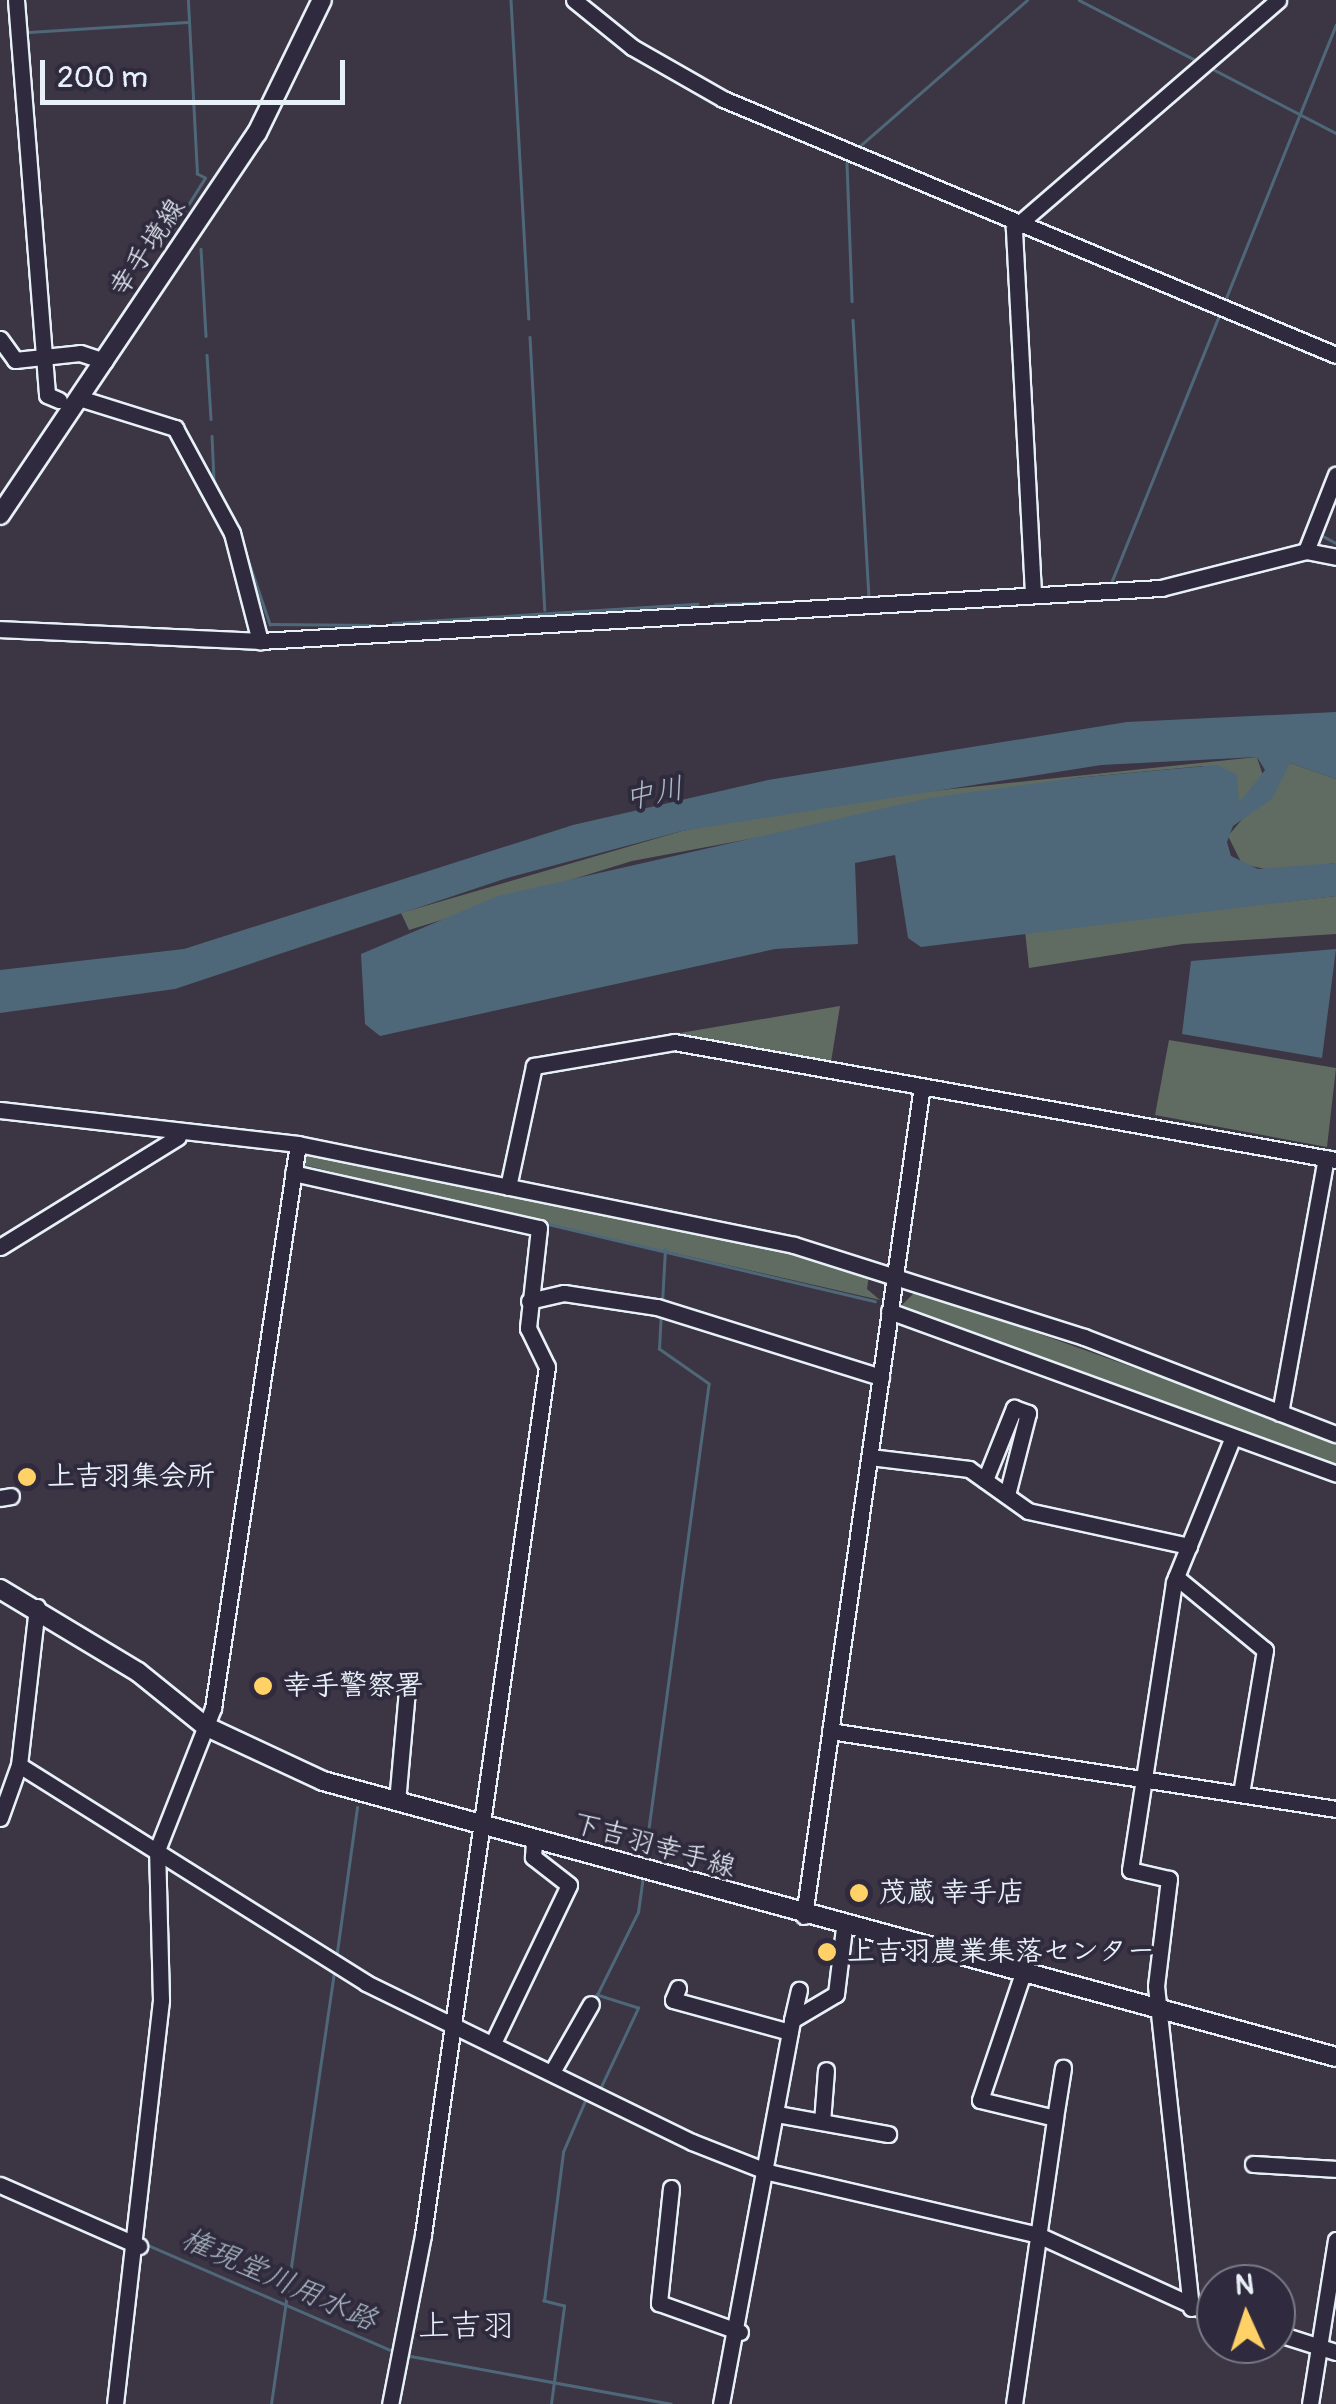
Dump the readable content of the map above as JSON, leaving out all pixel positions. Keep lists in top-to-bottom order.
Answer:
{
  "streets": {
    "main road": ["幸手境線", "下吉羽幸手線"]
  },
  "districts": ["上吉羽"],
  "water": ["中川", "権現堂川用水路"],
  "places": [
    "上吉羽集会所",
    "幸手警察署",
    "茂蔵 幸手店",
    "上吉羽農業集落センター"
  ],
  "scale_bar": "200 m",
  "north": "top"
}
